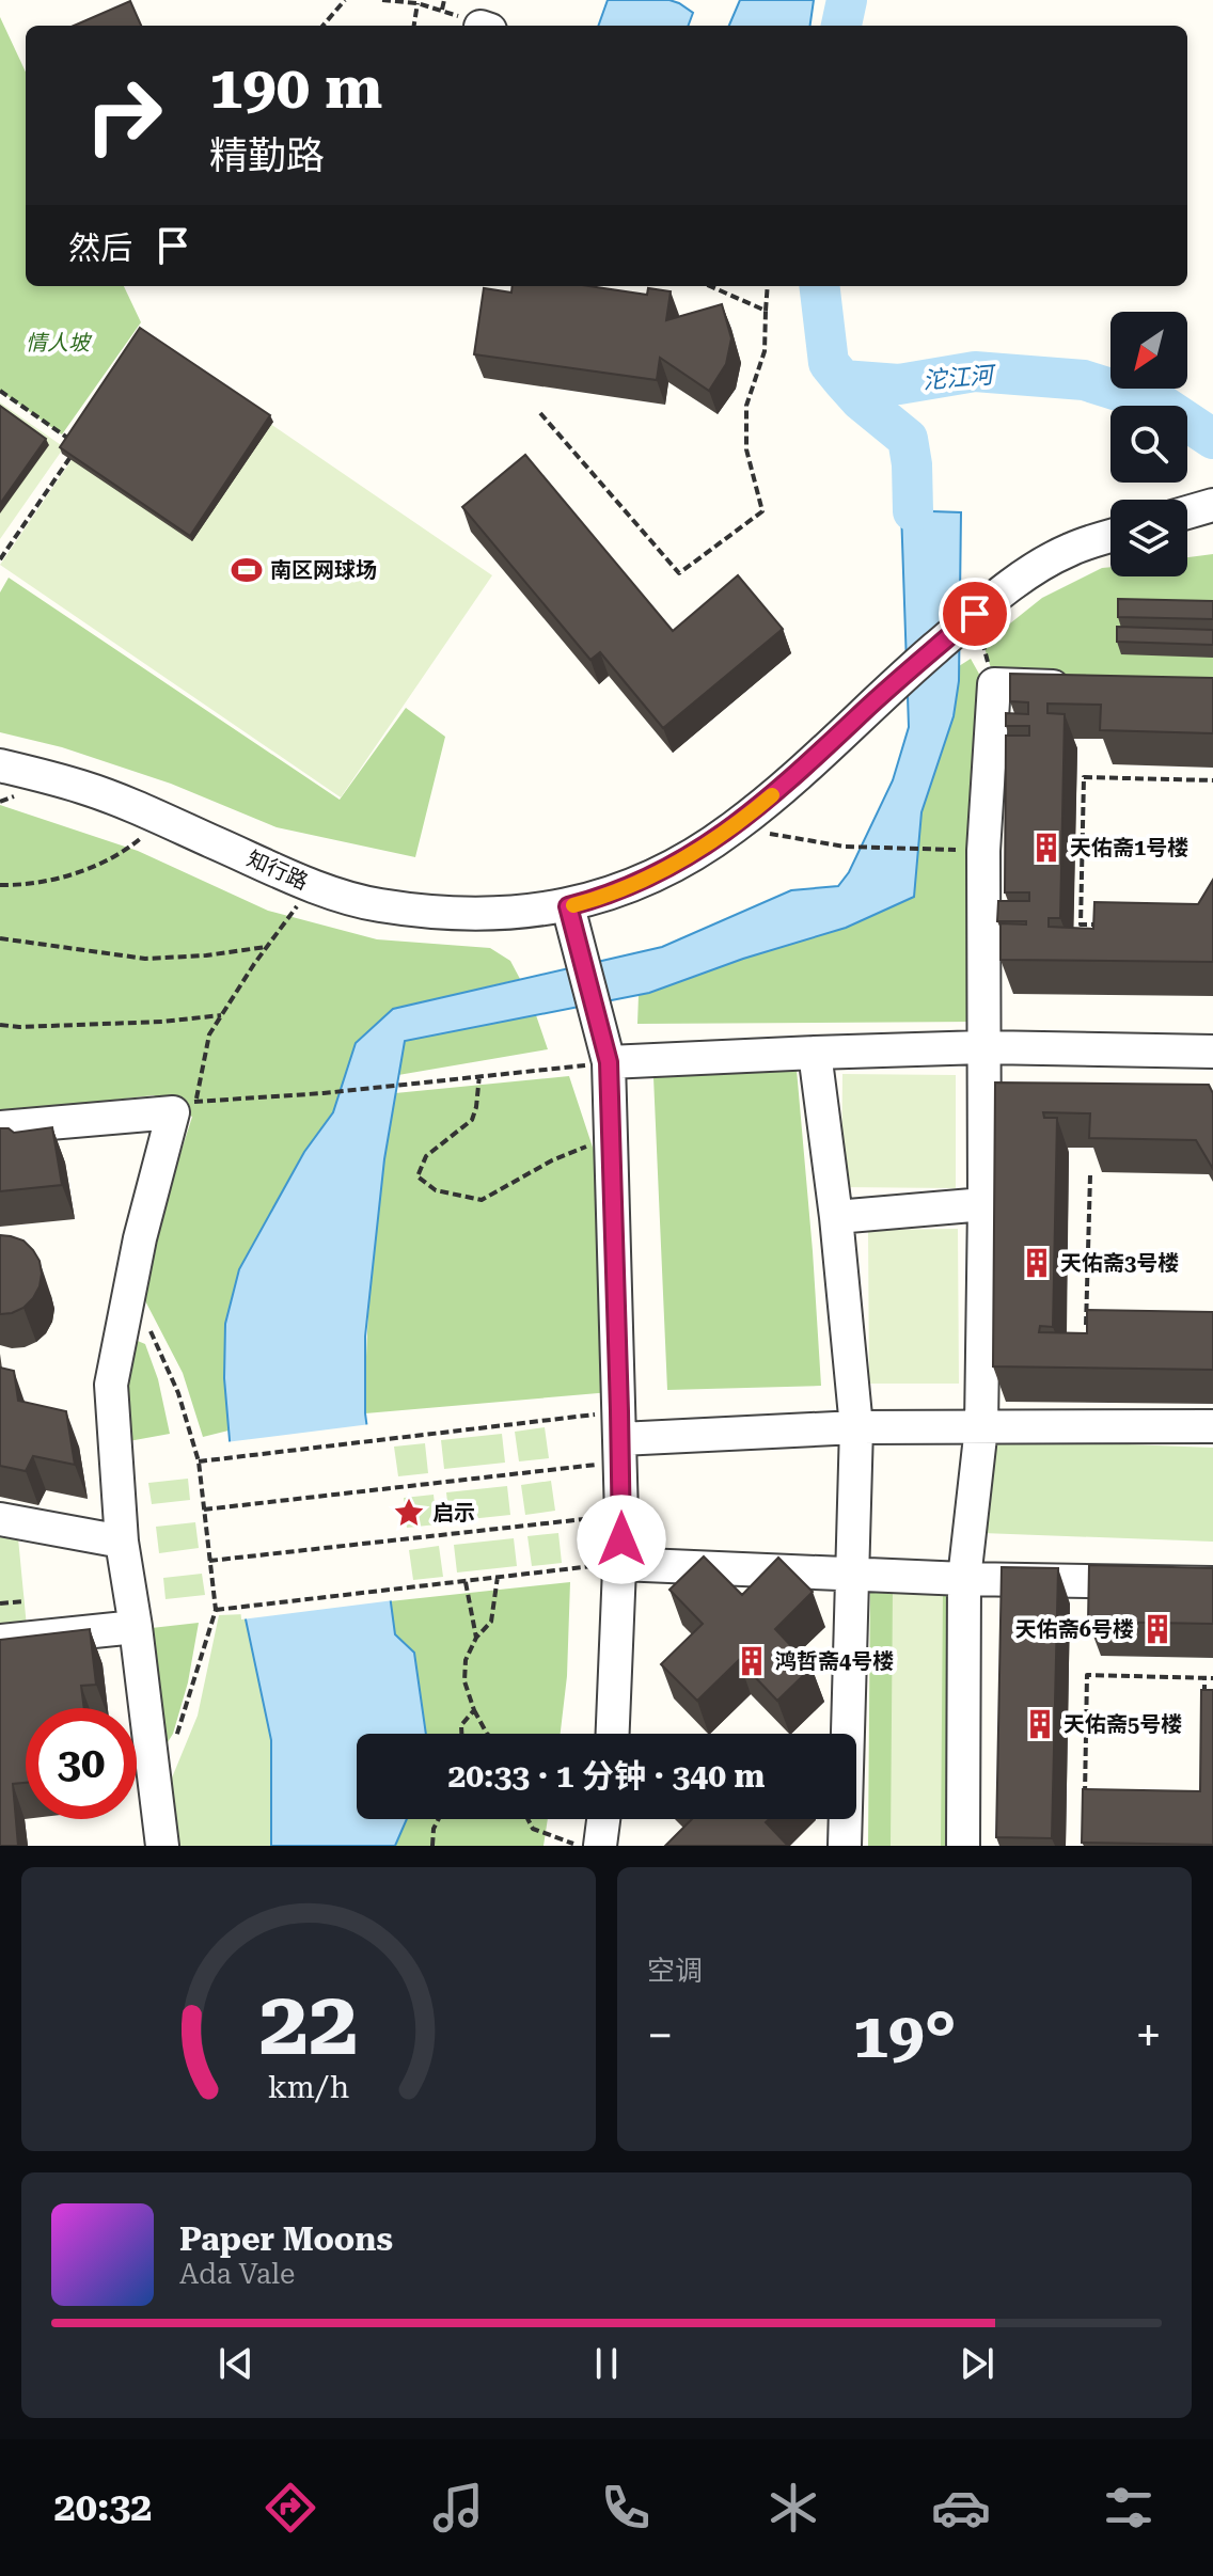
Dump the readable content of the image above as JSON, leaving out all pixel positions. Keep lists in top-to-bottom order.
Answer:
{
  "streets": {
    "street": ["知行路"]
  },
  "water": ["沱江河"],
  "parks": ["情人坡"],
  "places": {
    "sports": ["南区网球场"],
    "building": [
      "天佑斋1号楼",
      "天佑斋3号楼",
      "天佑斋6号楼",
      "鸿哲斋4号楼",
      "天佑斋5号楼"
    ],
    "place": ["启示"]
  },
  "north": "bottom left",
  "page": {
    "turn": ["190 m", "精勤路"],
    "then": "然后",
    "limit": "30",
    "trip": "20:33 · 1 分钟 · 340 m",
    "tile": "空调",
    "heat": ["−", "19°", "+"],
    "song": ["Paper Moons", "Ada Vale"],
    "tabs": "20:32",
    "gauge": ["22", "km/h"]
  }
}
